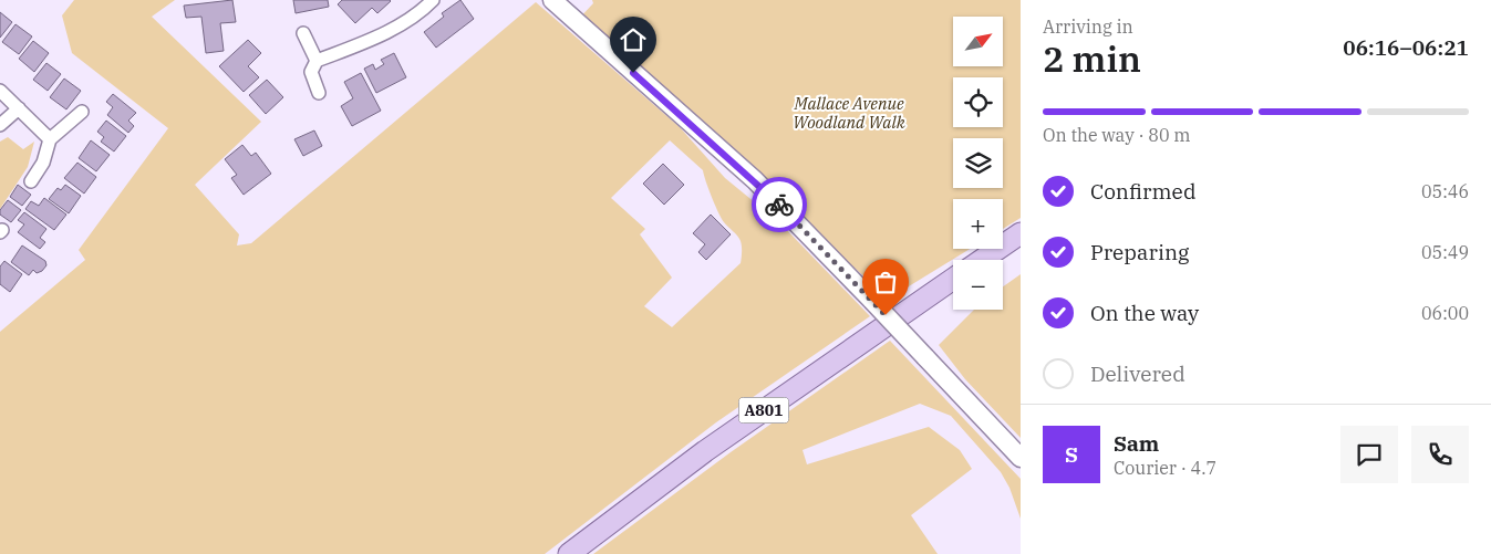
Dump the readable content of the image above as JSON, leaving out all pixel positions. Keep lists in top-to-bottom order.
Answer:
{
  "streets": {
    "main road": ["A801"]
  },
  "parks": ["Mallace Avenue Woodland Walk"],
  "north": "top right",
  "page": {
    "heading": ["2 min", "Arriving in", "06:16–06:21"],
    "panel": ["Sam", "Courier · 4.7"],
    "map_buttons": ["+", "−"],
    "bar": "On the way · 80 m",
    "list": [
      ["Confirmed", "05:46"],
      ["Preparing", "05:49"],
      ["On the way", "06:00"],
      "Delivered"
    ],
    "round": "S"
  }
}
